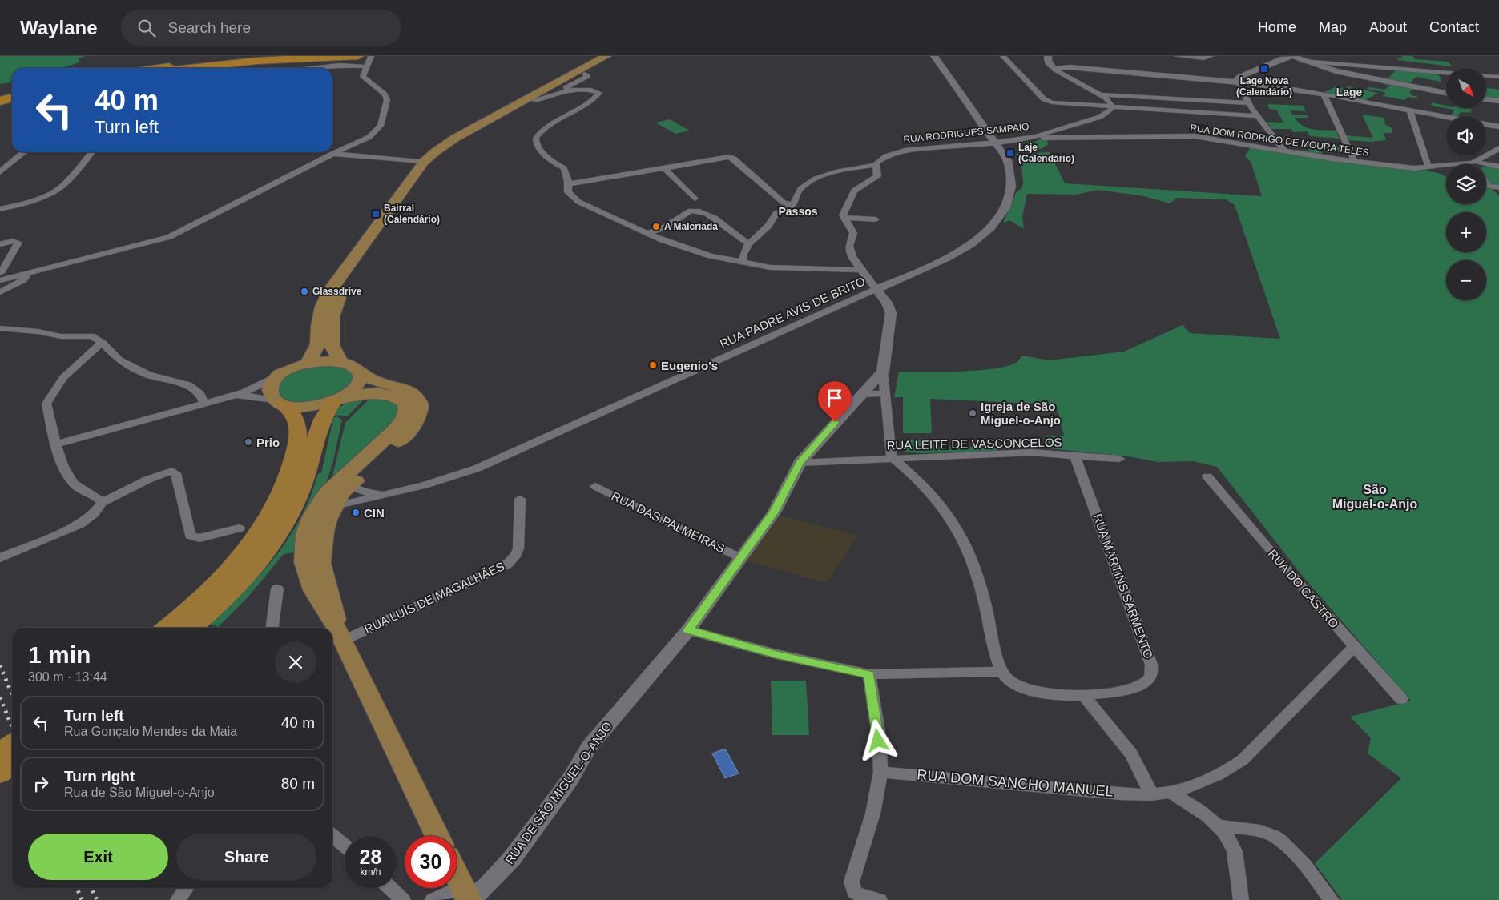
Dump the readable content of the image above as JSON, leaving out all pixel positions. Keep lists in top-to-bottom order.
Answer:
{
  "streets": {
    "street": [
      "RUA RODRIGUES SAMPAIO",
      "RUA DOM RODRIGO DE MOURA TELES",
      "RUA PADRE AVIS DE BRITO",
      "RUA LEITE DE VASCONCELOS",
      "RUA DAS PALMEIRAS",
      "RUA MARTINS SARMENTO",
      "RUA DO CASTRO",
      "RUA LUÍS DE MAGALHÃES",
      "RUA DOM SANCHO MANUEL",
      "RUA DE SÃO MIGUEL-O-ANJO"
    ]
  },
  "crossings": [
    ["RUA RODRIGUES SAMPAIO", "RUA DOM RODRIGO DE MOURA TELES"],
    ["RUA RODRIGUES SAMPAIO", "RUA PADRE AVIS DE BRITO"],
    ["RUA LEITE DE VASCONCELOS", "RUA MARTINS SARMENTO"],
    ["RUA LEITE DE VASCONCELOS", "RUA DE SÃO MIGUEL-O-ANJO"],
    ["RUA DAS PALMEIRAS", "RUA DE SÃO MIGUEL-O-ANJO"],
    ["RUA DO CASTRO", "RUA DOM SANCHO MANUEL"]
  ],
  "districts": ["Lage", "Passos", "São Miguel-o-Anjo"],
  "places": {
    "transit": ["Lage Nova (Calendário)", "Laje (Calendário)", "Bairral (Calendário)"],
    "other": [
      "A Malcriada",
      "Glassdrive",
      "Eugenio's",
      "Igreja de São Miguel-o-Anjo",
      "Prio",
      "CIN"
    ]
  },
  "north": "bottom right",
  "page": {
    "header": "Waylane",
    "search": "Search here",
    "nav": [
      "Home",
      "Map",
      "About",
      "Contact"
    ],
    "map_buttons": ["+", "−"],
    "turn": ["40 m", "Turn left"],
    "heading": ["1 min", "300 m · 13:44"],
    "list": [
      {
        "name": "Turn left",
        "note": "Rua Gonçalo Mendes da Maia",
        "value": "40 m"
      },
      {
        "name": "Turn right",
        "note": "Rua de São Miguel-o-Anjo",
        "value": "80 m"
      }
    ],
    "buttons": ["Exit", "Share"],
    "speed": "28 km/h",
    "limit": "30"
  }
}
